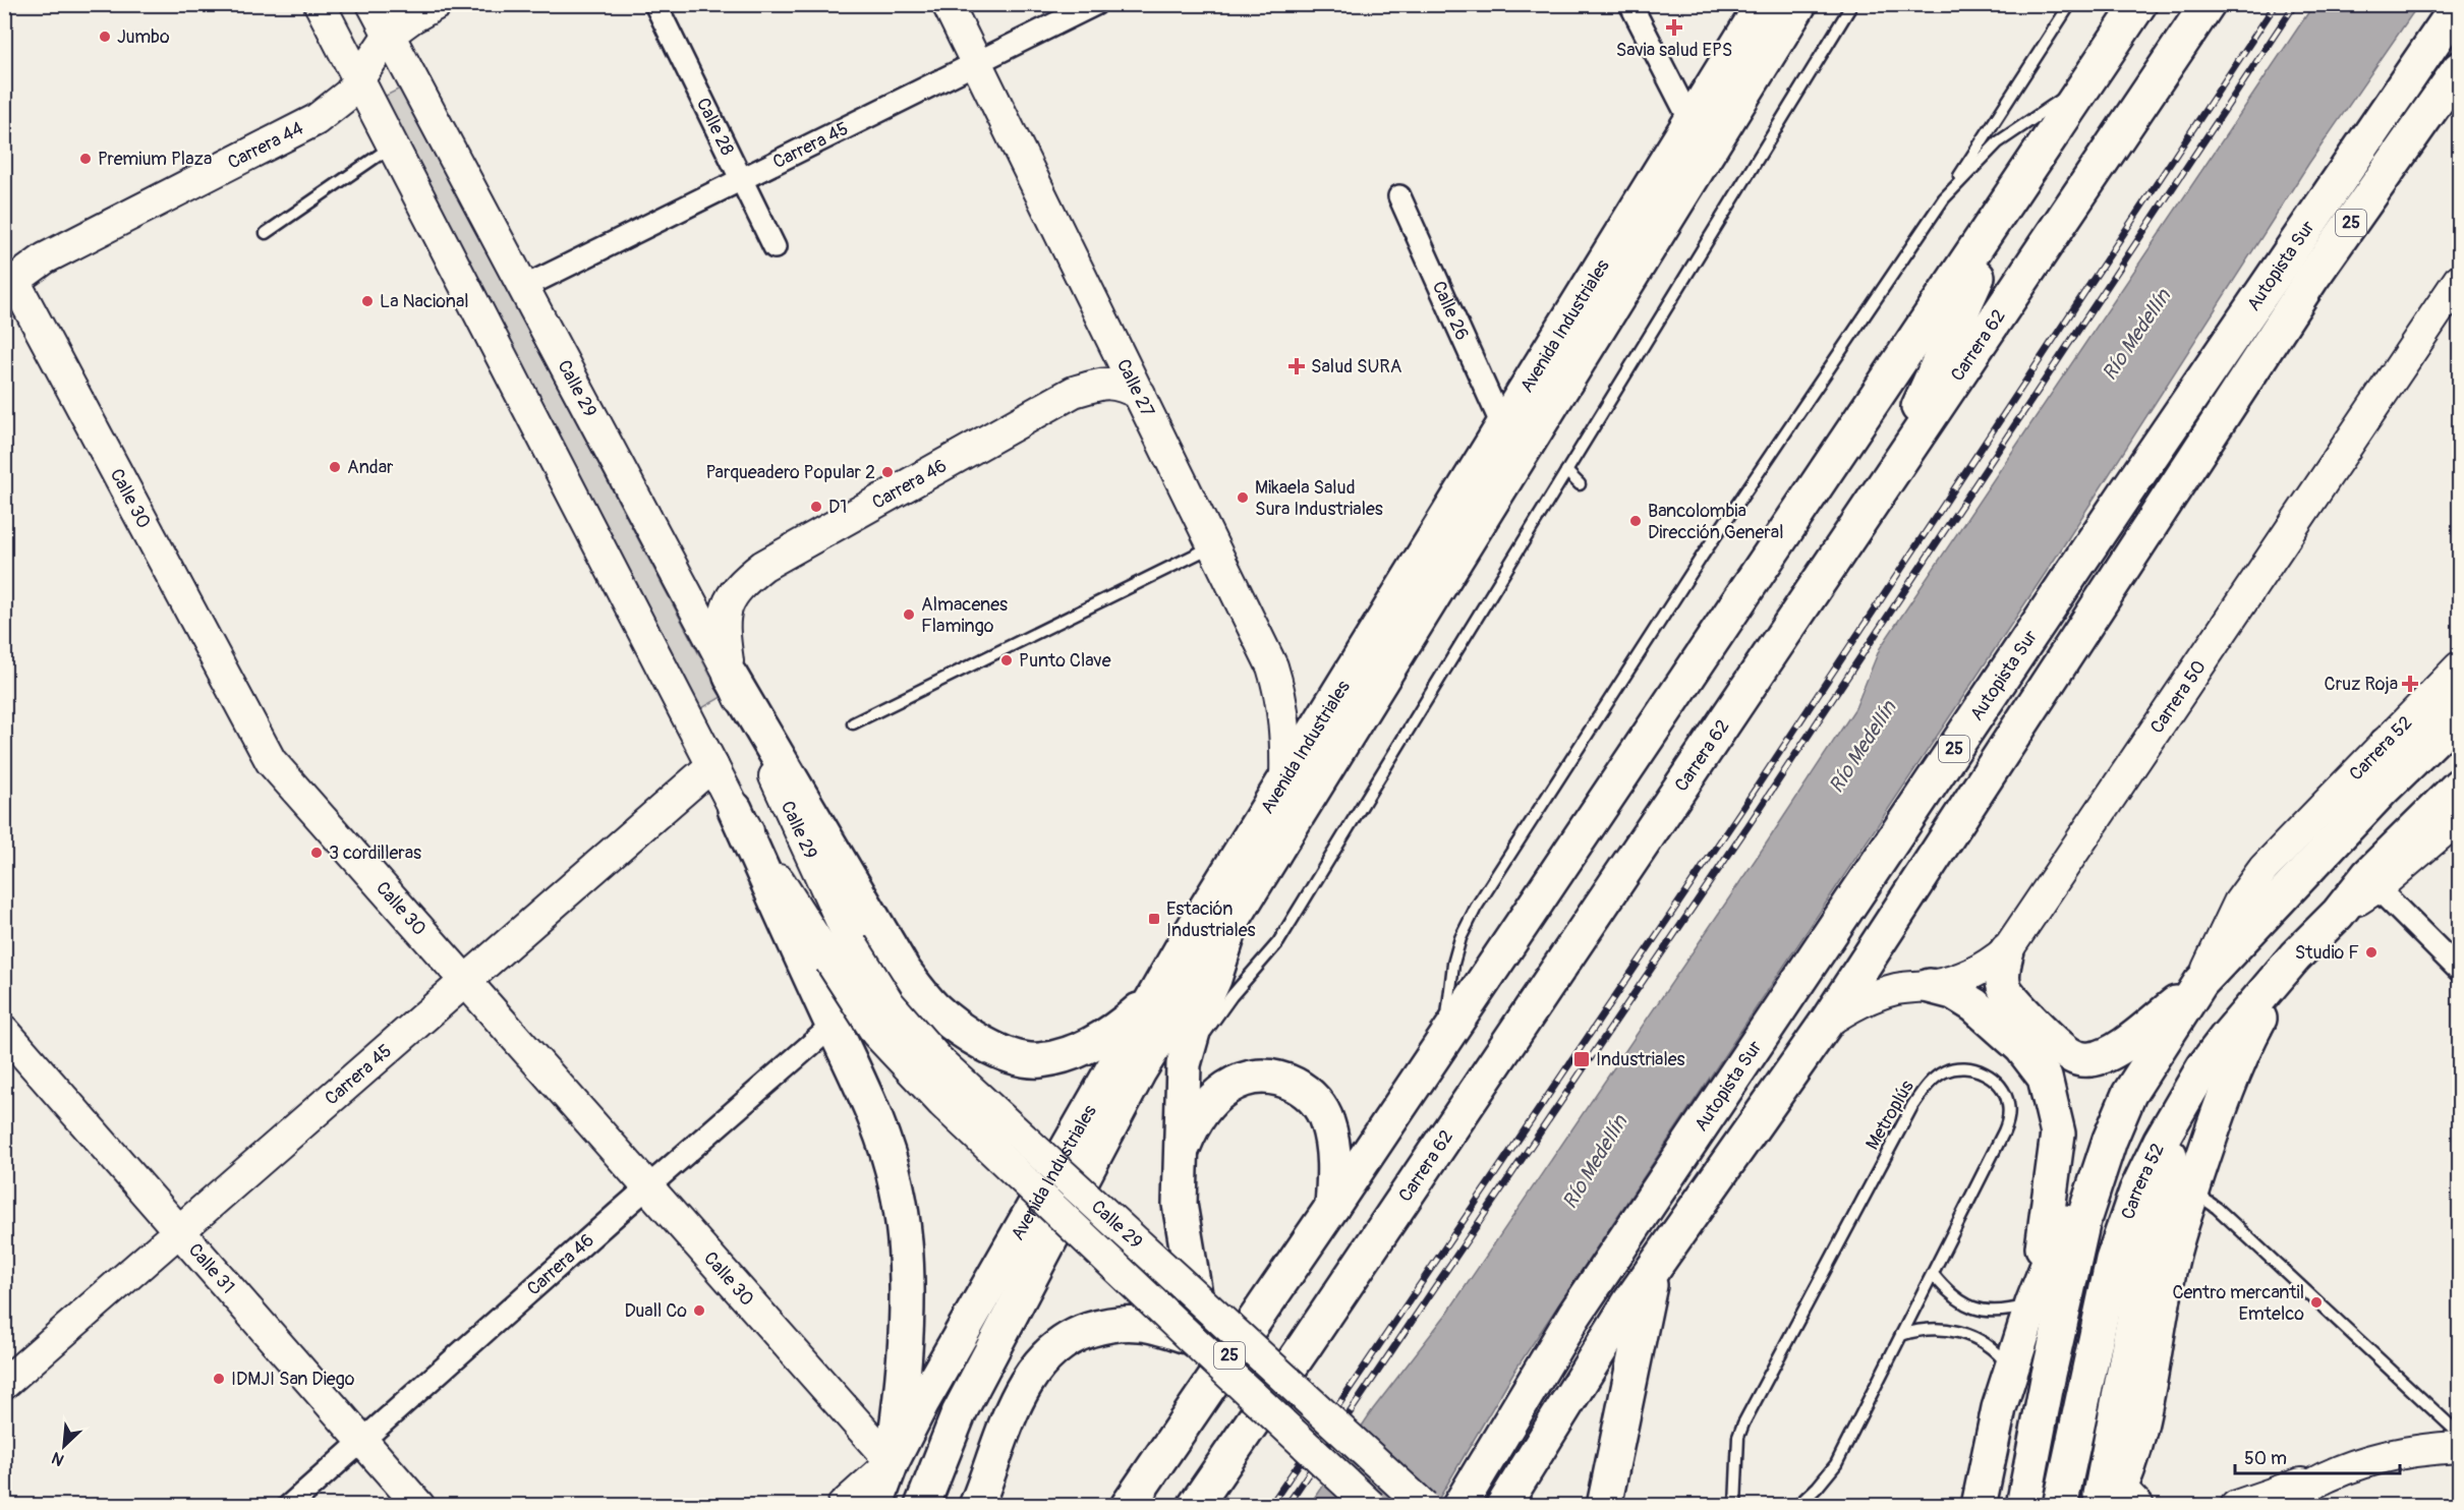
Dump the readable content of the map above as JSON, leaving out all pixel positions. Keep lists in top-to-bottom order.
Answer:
{
  "streets": {
    "main road": [
      "25",
      "Autopista Sur",
      "Avenida Industriales",
      "Carrera 62",
      "Carrera 52"
    ],
    "street": [
      "Calle 28",
      "Carrera 44",
      "Carrera 45",
      "Calle 26",
      "Calle 27",
      "Calle 29",
      "Carrera 46",
      "Calle 30",
      "Carrera 50",
      "Calle 31"
    ],
    "lane": ["Metroplús"]
  },
  "crossings": [
    ["Calle 28", "Carrera 45"],
    ["Carrera 44", "Calle 29"],
    ["Carrera 44", "Calle 30"],
    ["Carrera 45", "Calle 27"],
    ["Carrera 45", "Calle 29"],
    ["Carrera 45", "Calle 30"],
    ["Carrera 45", "Calle 31"],
    ["Autopista Sur", "Carrera 50"],
    ["Calle 26", "Avenida Industriales"],
    ["Avenida Industriales", "Calle 27"],
    ["Avenida Industriales", "Calle 30"],
    ["Calle 27", "Carrera 46"],
    ["Calle 29", "Carrera 46"],
    ["Carrera 46", "Calle 30"],
    ["Carrera 46", "Calle 31"]
  ],
  "water": ["Río Medellín"],
  "places": {
    "health": ["Savia salud EPS", "Salud SURA", "Cruz Roja"],
    "other": [
      "Jumbo",
      "Premium Plaza",
      "La Nacional",
      "Andar",
      "Parqueadero Popular 2",
      "Mikaela Salud Sura Industriales",
      "D1",
      "Bancolombia Dirección General",
      "Almacenes Flamingo",
      "Punto Clave",
      "3 cordilleras",
      "Studio F",
      "Centro mercantil Emtelco",
      "Duall Co",
      "IDMJI San Diego"
    ],
    "transit": ["Estación Industriales", "Industriales"]
  },
  "scale_bar": "50 m",
  "north": "bottom left"
}
